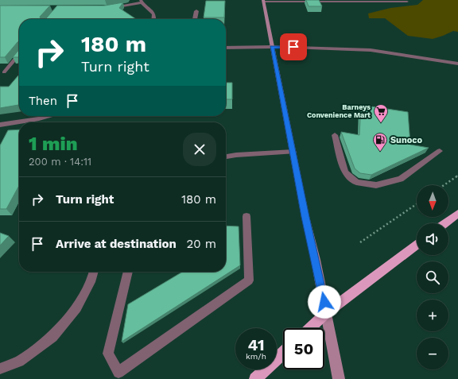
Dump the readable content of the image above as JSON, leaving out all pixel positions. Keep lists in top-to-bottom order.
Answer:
{
  "places": {
    "supermarket": ["Barneys Convenience Mart"],
    "fuel station": ["Sunoco"]
  },
  "north": "bottom",
  "page": {
    "turn": ["180 m", "Turn right"],
    "then": "Then",
    "heading": ["1 min", "200 m · 14:11"],
    "list": [
      {
        "name": "Turn right",
        "value": "180 m"
      },
      {
        "name": "Arrive at destination",
        "value": "20 m"
      }
    ],
    "map_buttons": ["+", "−"],
    "speed": "41 km/h",
    "limit": "50"
  }
}
